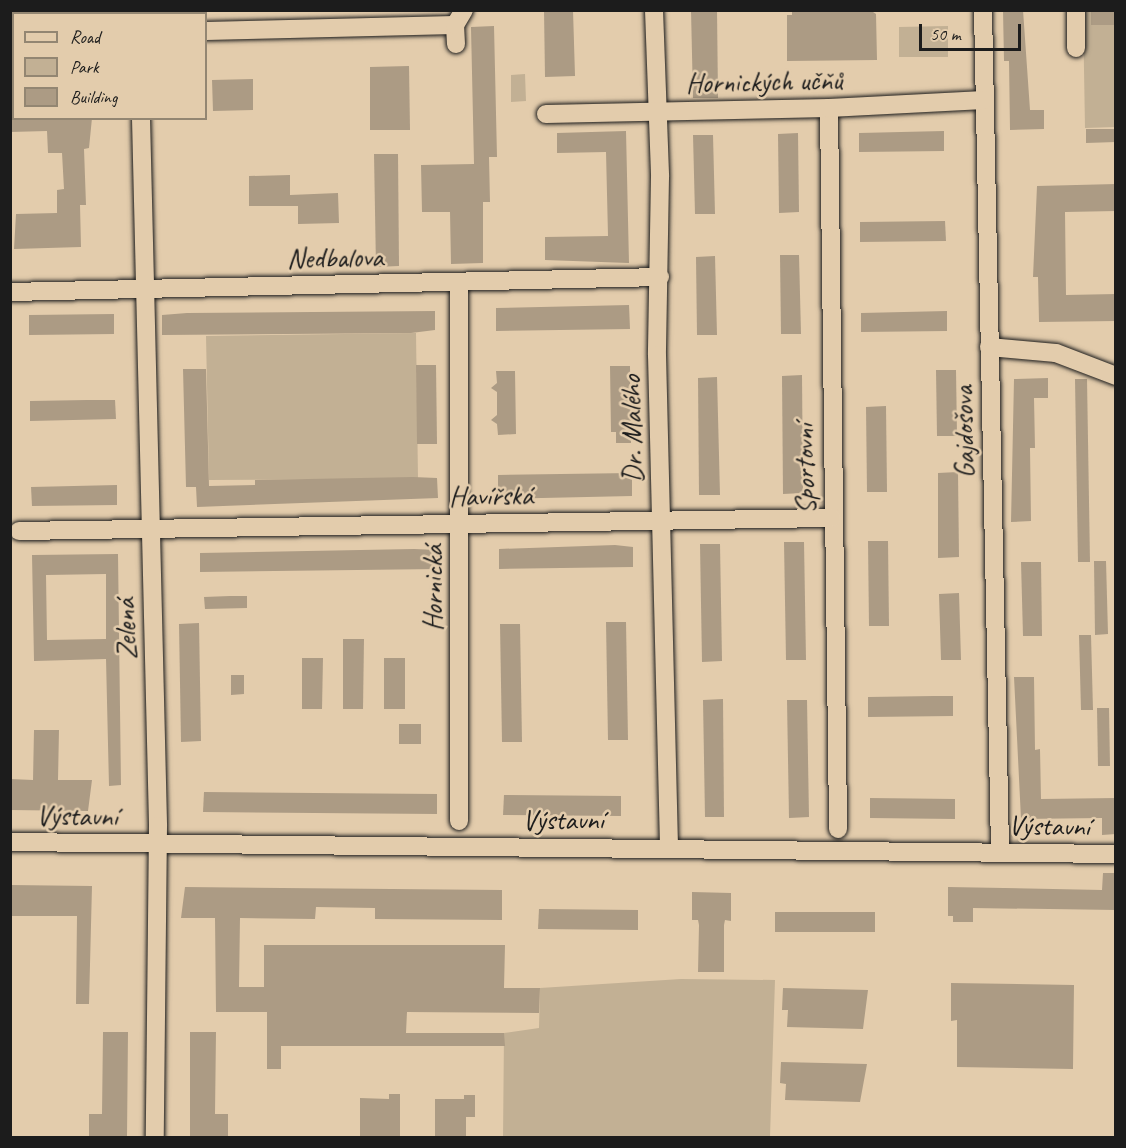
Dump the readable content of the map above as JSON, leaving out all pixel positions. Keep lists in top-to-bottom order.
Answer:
{
  "streets": {
    "street": [
      "Hornických učňů",
      "Nedbalova",
      "Dr. Malého",
      "Gajdošova",
      "Sportovní",
      "Havířská",
      "Hornická",
      "Zelená",
      "Výstavní"
    ]
  },
  "crossings": [
    ["Hornických učňů", "Dr. Malého"],
    ["Hornických učňů", "Gajdošova"],
    ["Hornických učňů", "Sportovní"],
    ["Nedbalova", "Dr. Malého"],
    ["Nedbalova", "Hornická"],
    ["Nedbalova", "Zelená"],
    ["Dr. Malého", "Havířská"],
    ["Dr. Malého", "Výstavní"],
    ["Gajdošova", "Výstavní"],
    ["Sportovní", "Havířská"],
    ["Havířská", "Hornická"],
    ["Havířská", "Zelená"],
    ["Zelená", "Výstavní"]
  ],
  "legend": ["Road", "Park", "Building"],
  "scale_bar": "50 m"
}
